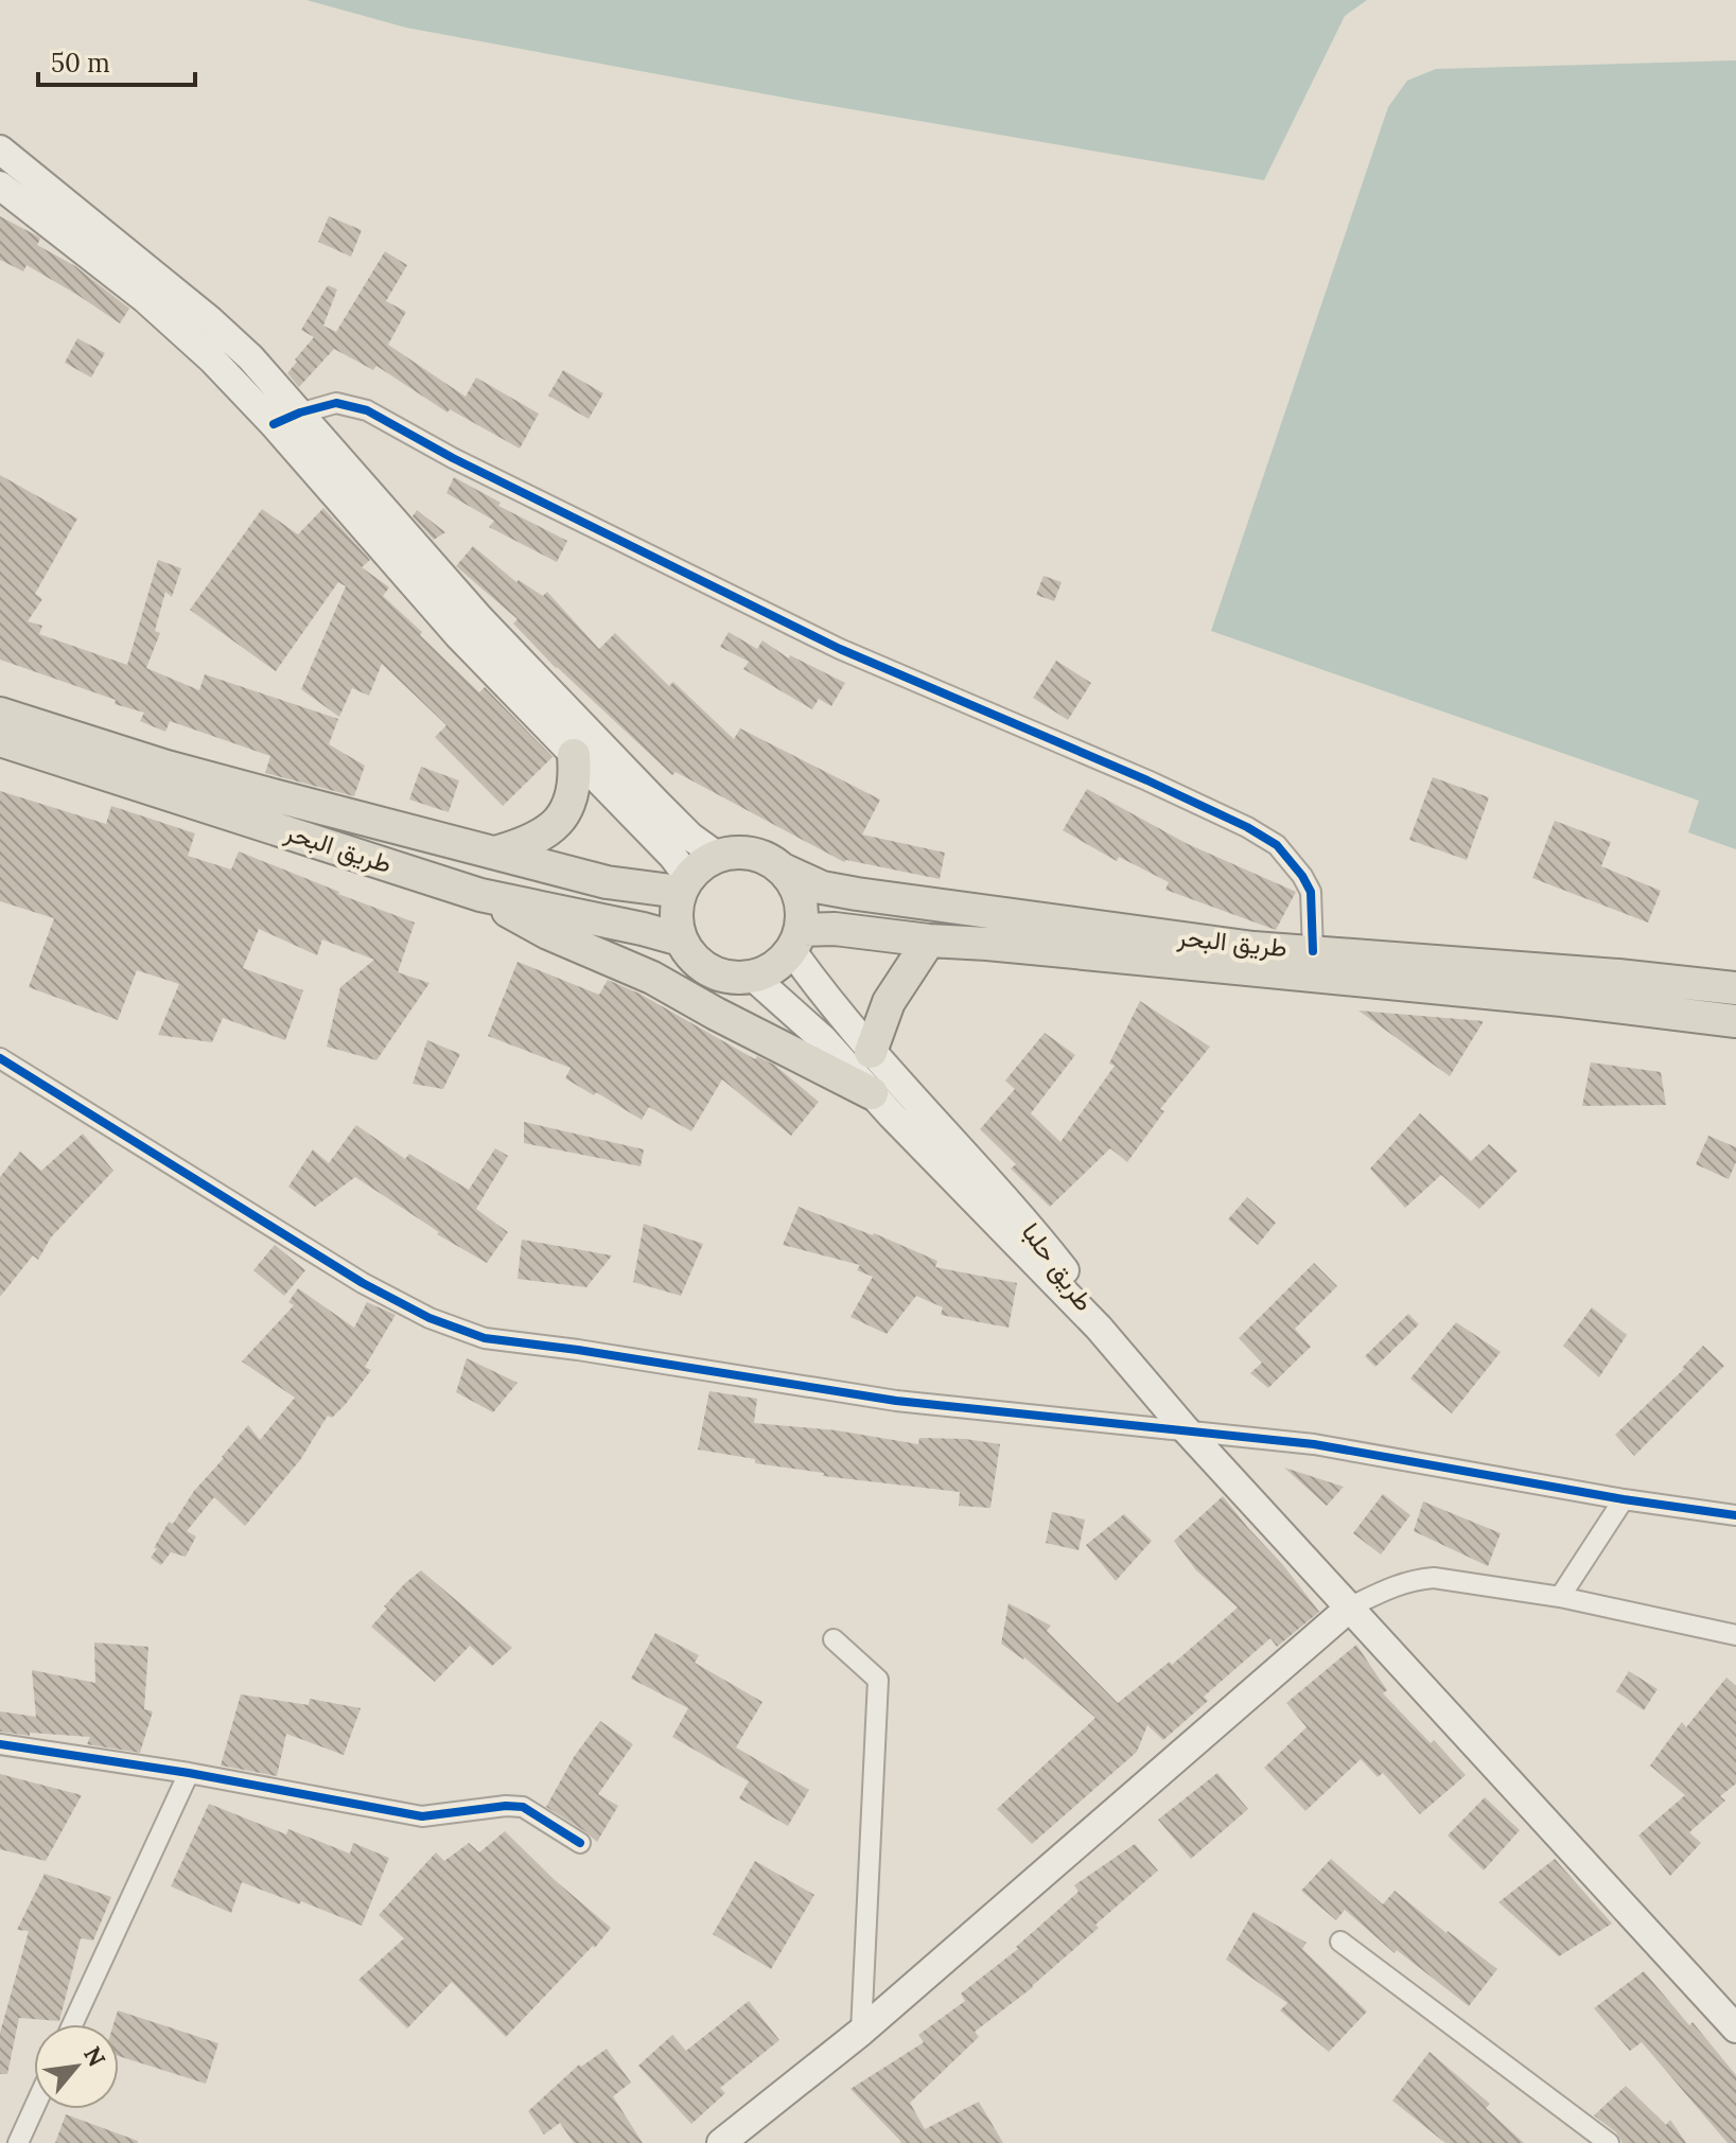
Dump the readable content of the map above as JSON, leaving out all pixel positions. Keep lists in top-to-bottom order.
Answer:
{
  "streets": {
    "highway": ["طريق البحر"],
    "main road": ["طريق حلبا"]
  },
  "crossings": [
    ["طريق البحر", "طريق حلبا"]
  ],
  "scale_bar": "50 m",
  "north": "top right"
}
